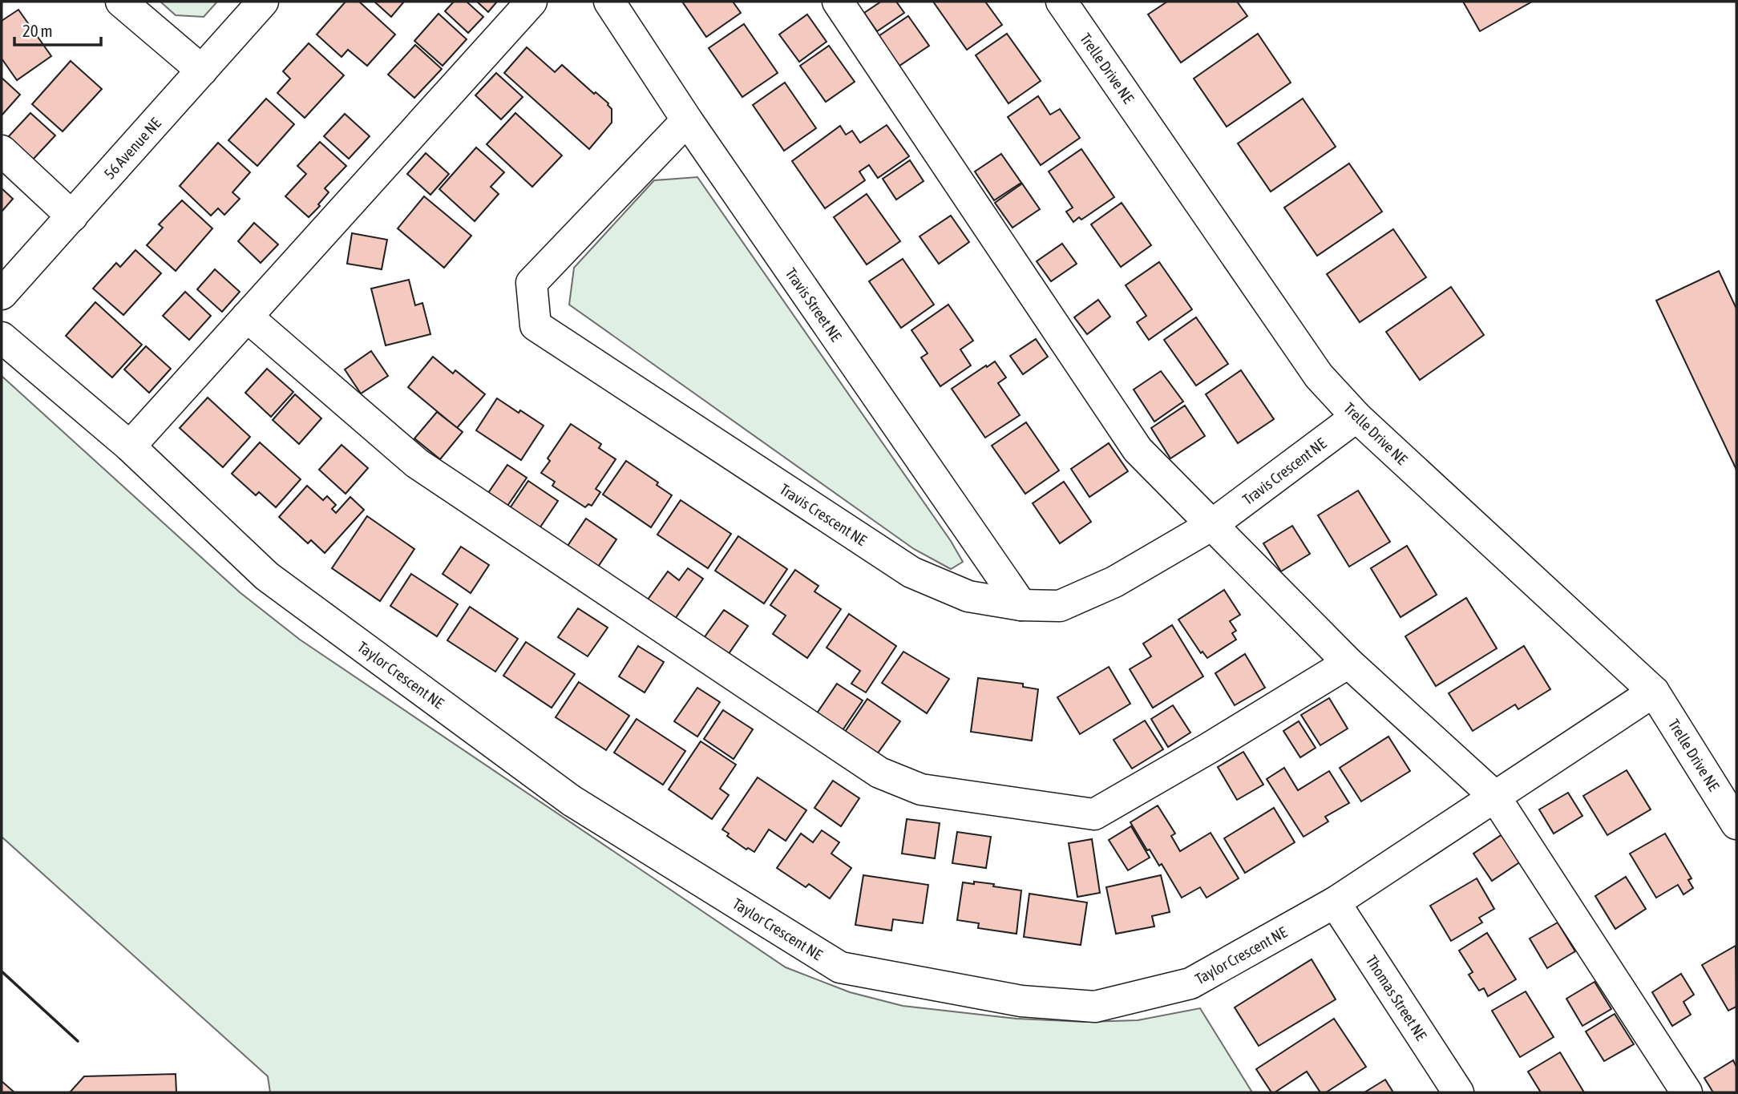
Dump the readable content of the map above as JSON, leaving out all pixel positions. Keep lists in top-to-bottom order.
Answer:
{
  "streets": {
    "street": [
      "Trelle Drive NE",
      "56 Avenue NE",
      "Travis Street NE",
      "Travis Crescent NE",
      "Taylor Crescent NE",
      "Thomas Street NE"
    ]
  },
  "crossings": [
    ["Trelle Drive NE", "Travis Crescent NE"],
    ["Trelle Drive NE", "Taylor Crescent NE"],
    ["Travis Street NE", "Travis Crescent NE"],
    ["Taylor Crescent NE", "Thomas Street NE"]
  ],
  "scale_bar": "20 m"
}
